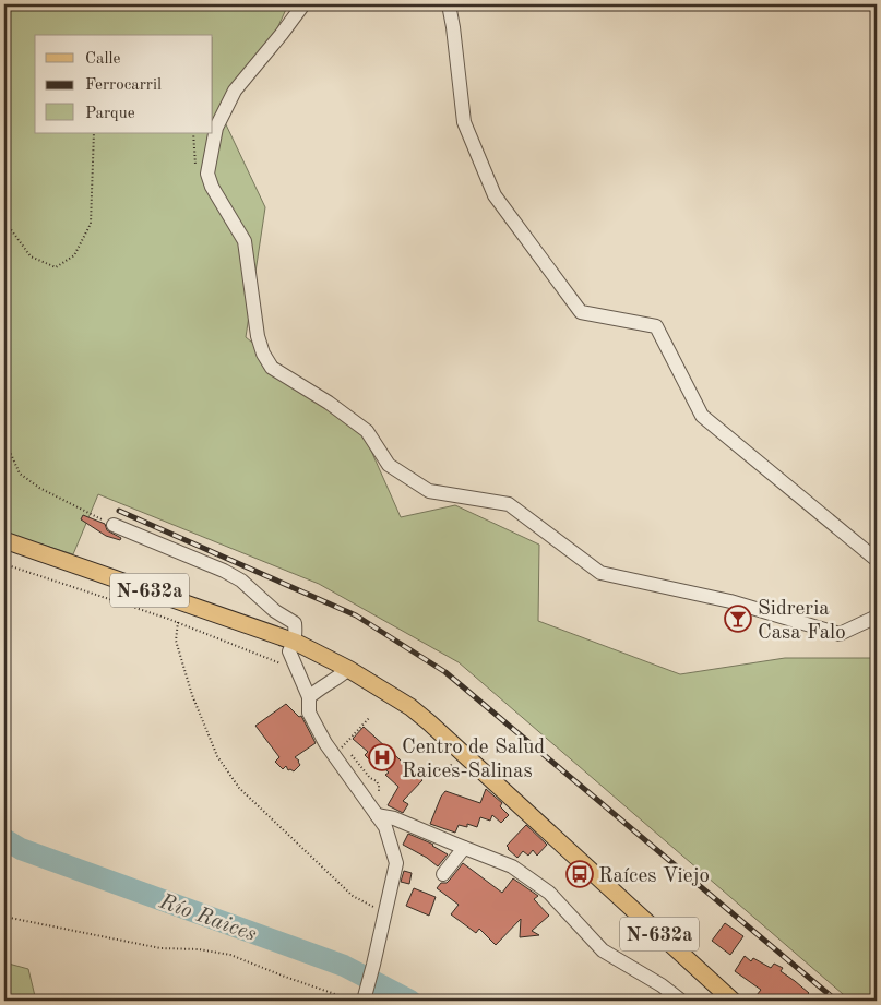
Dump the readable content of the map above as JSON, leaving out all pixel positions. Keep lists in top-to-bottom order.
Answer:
{
  "streets": {
    "main road": ["N-632a"]
  },
  "water": ["Río Raices"],
  "places": {
    "bar": ["Sidreria Casa Falo"],
    "hospital": ["Centro de Salud Raices-Salinas"],
    "bus stop": ["Raíces Viejo"]
  },
  "legend": ["Calle", "Ferrocarril", "Parque"]
}
